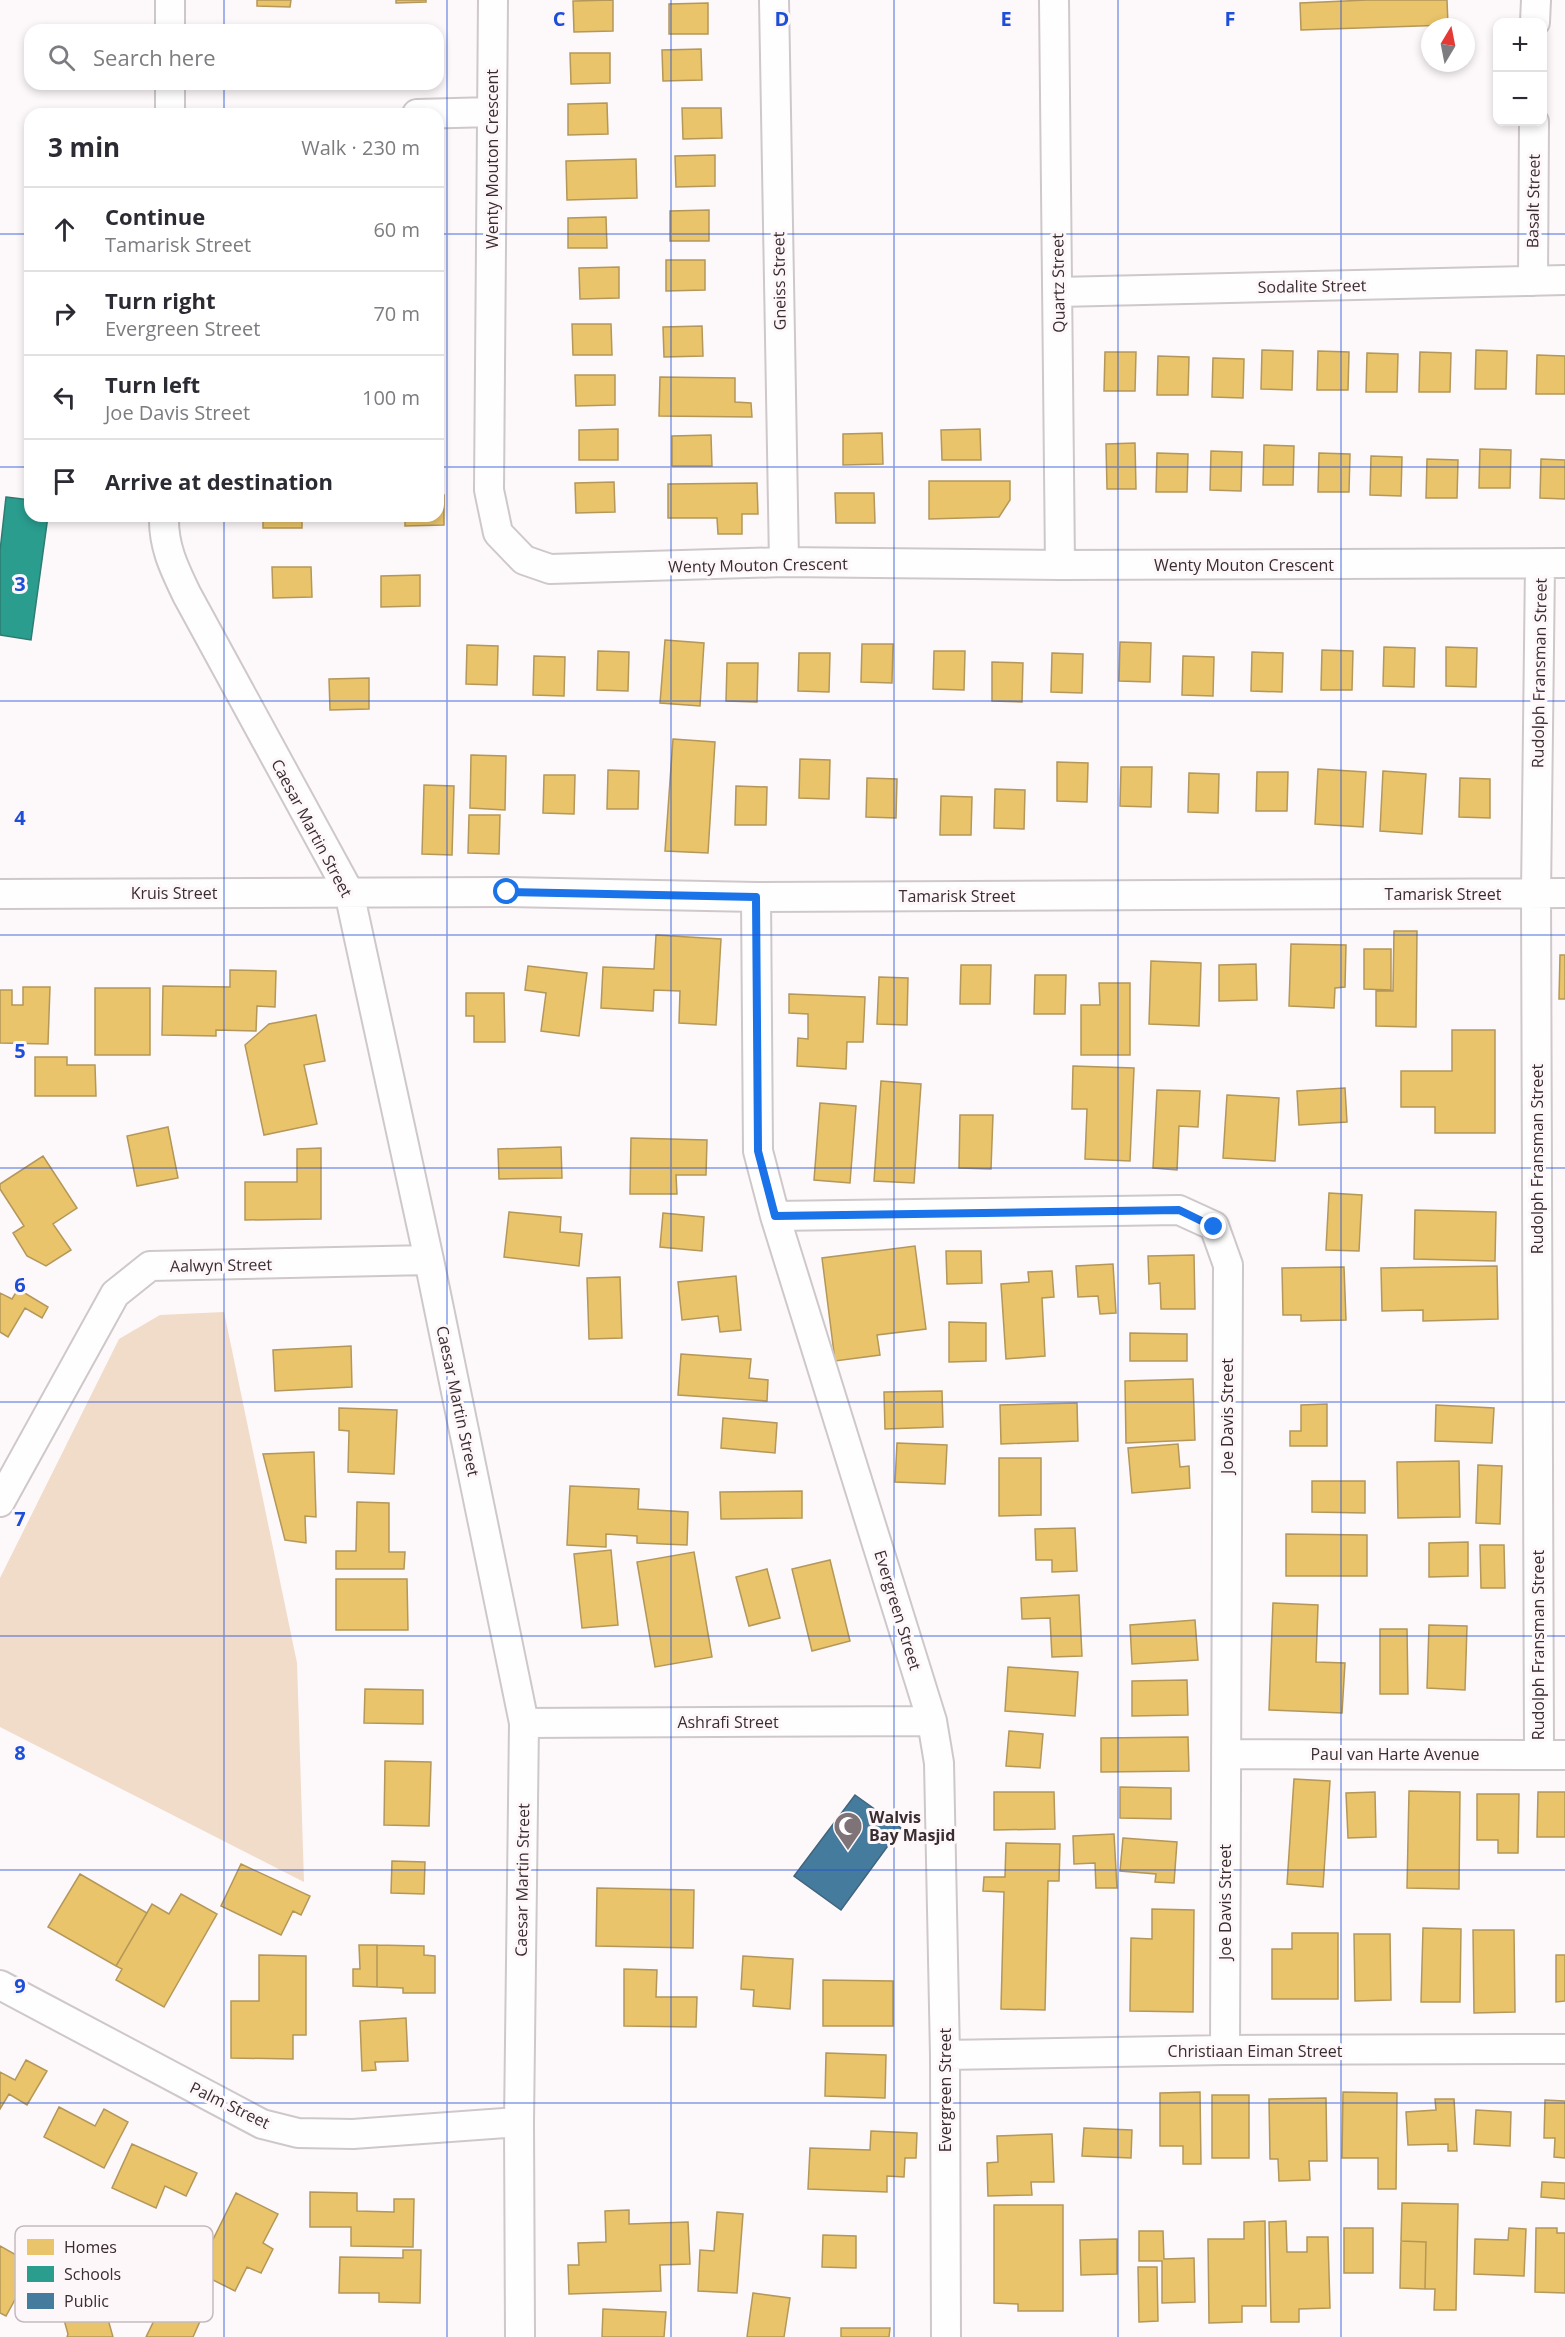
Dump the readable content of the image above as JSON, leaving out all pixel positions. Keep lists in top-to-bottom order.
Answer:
{
  "streets": {
    "street": [
      "Wenty Mouton Crescent",
      "Basalt Street",
      "Gneiss Street",
      "Quartz Street",
      "Sodalite Street",
      "Rudolph Fransman Street",
      "Caesar Martin Street",
      "Kruis Street",
      "Tamarisk Street",
      "Aalwyn Street",
      "Joe Davis Street",
      "Evergreen Street",
      "Ashrafi Street",
      "Paul van Harte Avenue",
      "Christiaan Eiman Street",
      "Palm Street"
    ]
  },
  "crossings": [
    ["Wenty Mouton Crescent", "Gneiss Street"],
    ["Wenty Mouton Crescent", "Quartz Street"],
    ["Wenty Mouton Crescent", "Rudolph Fransman Street"],
    ["Basalt Street", "Sodalite Street"],
    ["Quartz Street", "Sodalite Street"],
    ["Rudolph Fransman Street", "Tamarisk Street"],
    ["Rudolph Fransman Street", "Paul van Harte Avenue"],
    ["Caesar Martin Street", "Kruis Street"],
    ["Caesar Martin Street", "Tamarisk Street"],
    ["Caesar Martin Street", "Aalwyn Street"],
    ["Caesar Martin Street", "Ashrafi Street"],
    ["Caesar Martin Street", "Palm Street"],
    ["Kruis Street", "Tamarisk Street"],
    ["Tamarisk Street", "Evergreen Street"],
    ["Joe Davis Street", "Evergreen Street"],
    ["Joe Davis Street", "Paul van Harte Avenue"],
    ["Joe Davis Street", "Christiaan Eiman Street"],
    ["Evergreen Street", "Ashrafi Street"],
    ["Evergreen Street", "Christiaan Eiman Street"]
  ],
  "places": {
    "mosque": ["Walvis Bay Masjid"]
  },
  "legend": ["Homes", "Schools", "Public"],
  "north": "top",
  "page": {
    "map_buttons": ["+", "−"],
    "search": "Search here",
    "heading": ["3 min", "Walk · 230 m"],
    "list": [
      ["Continue", "Tamarisk Street", "60 m"],
      ["Turn right", "Evergreen Street", "70 m"],
      ["Turn left", "Joe Davis Street", "100 m"],
      "Arrive at destination"
    ]
  },
  "grid": {
    "columns": [
      "C",
      "D",
      "E",
      "F"
    ],
    "rows": [
      "3",
      "4",
      "5",
      "6",
      "7",
      "8",
      "9"
    ]
  }
}
